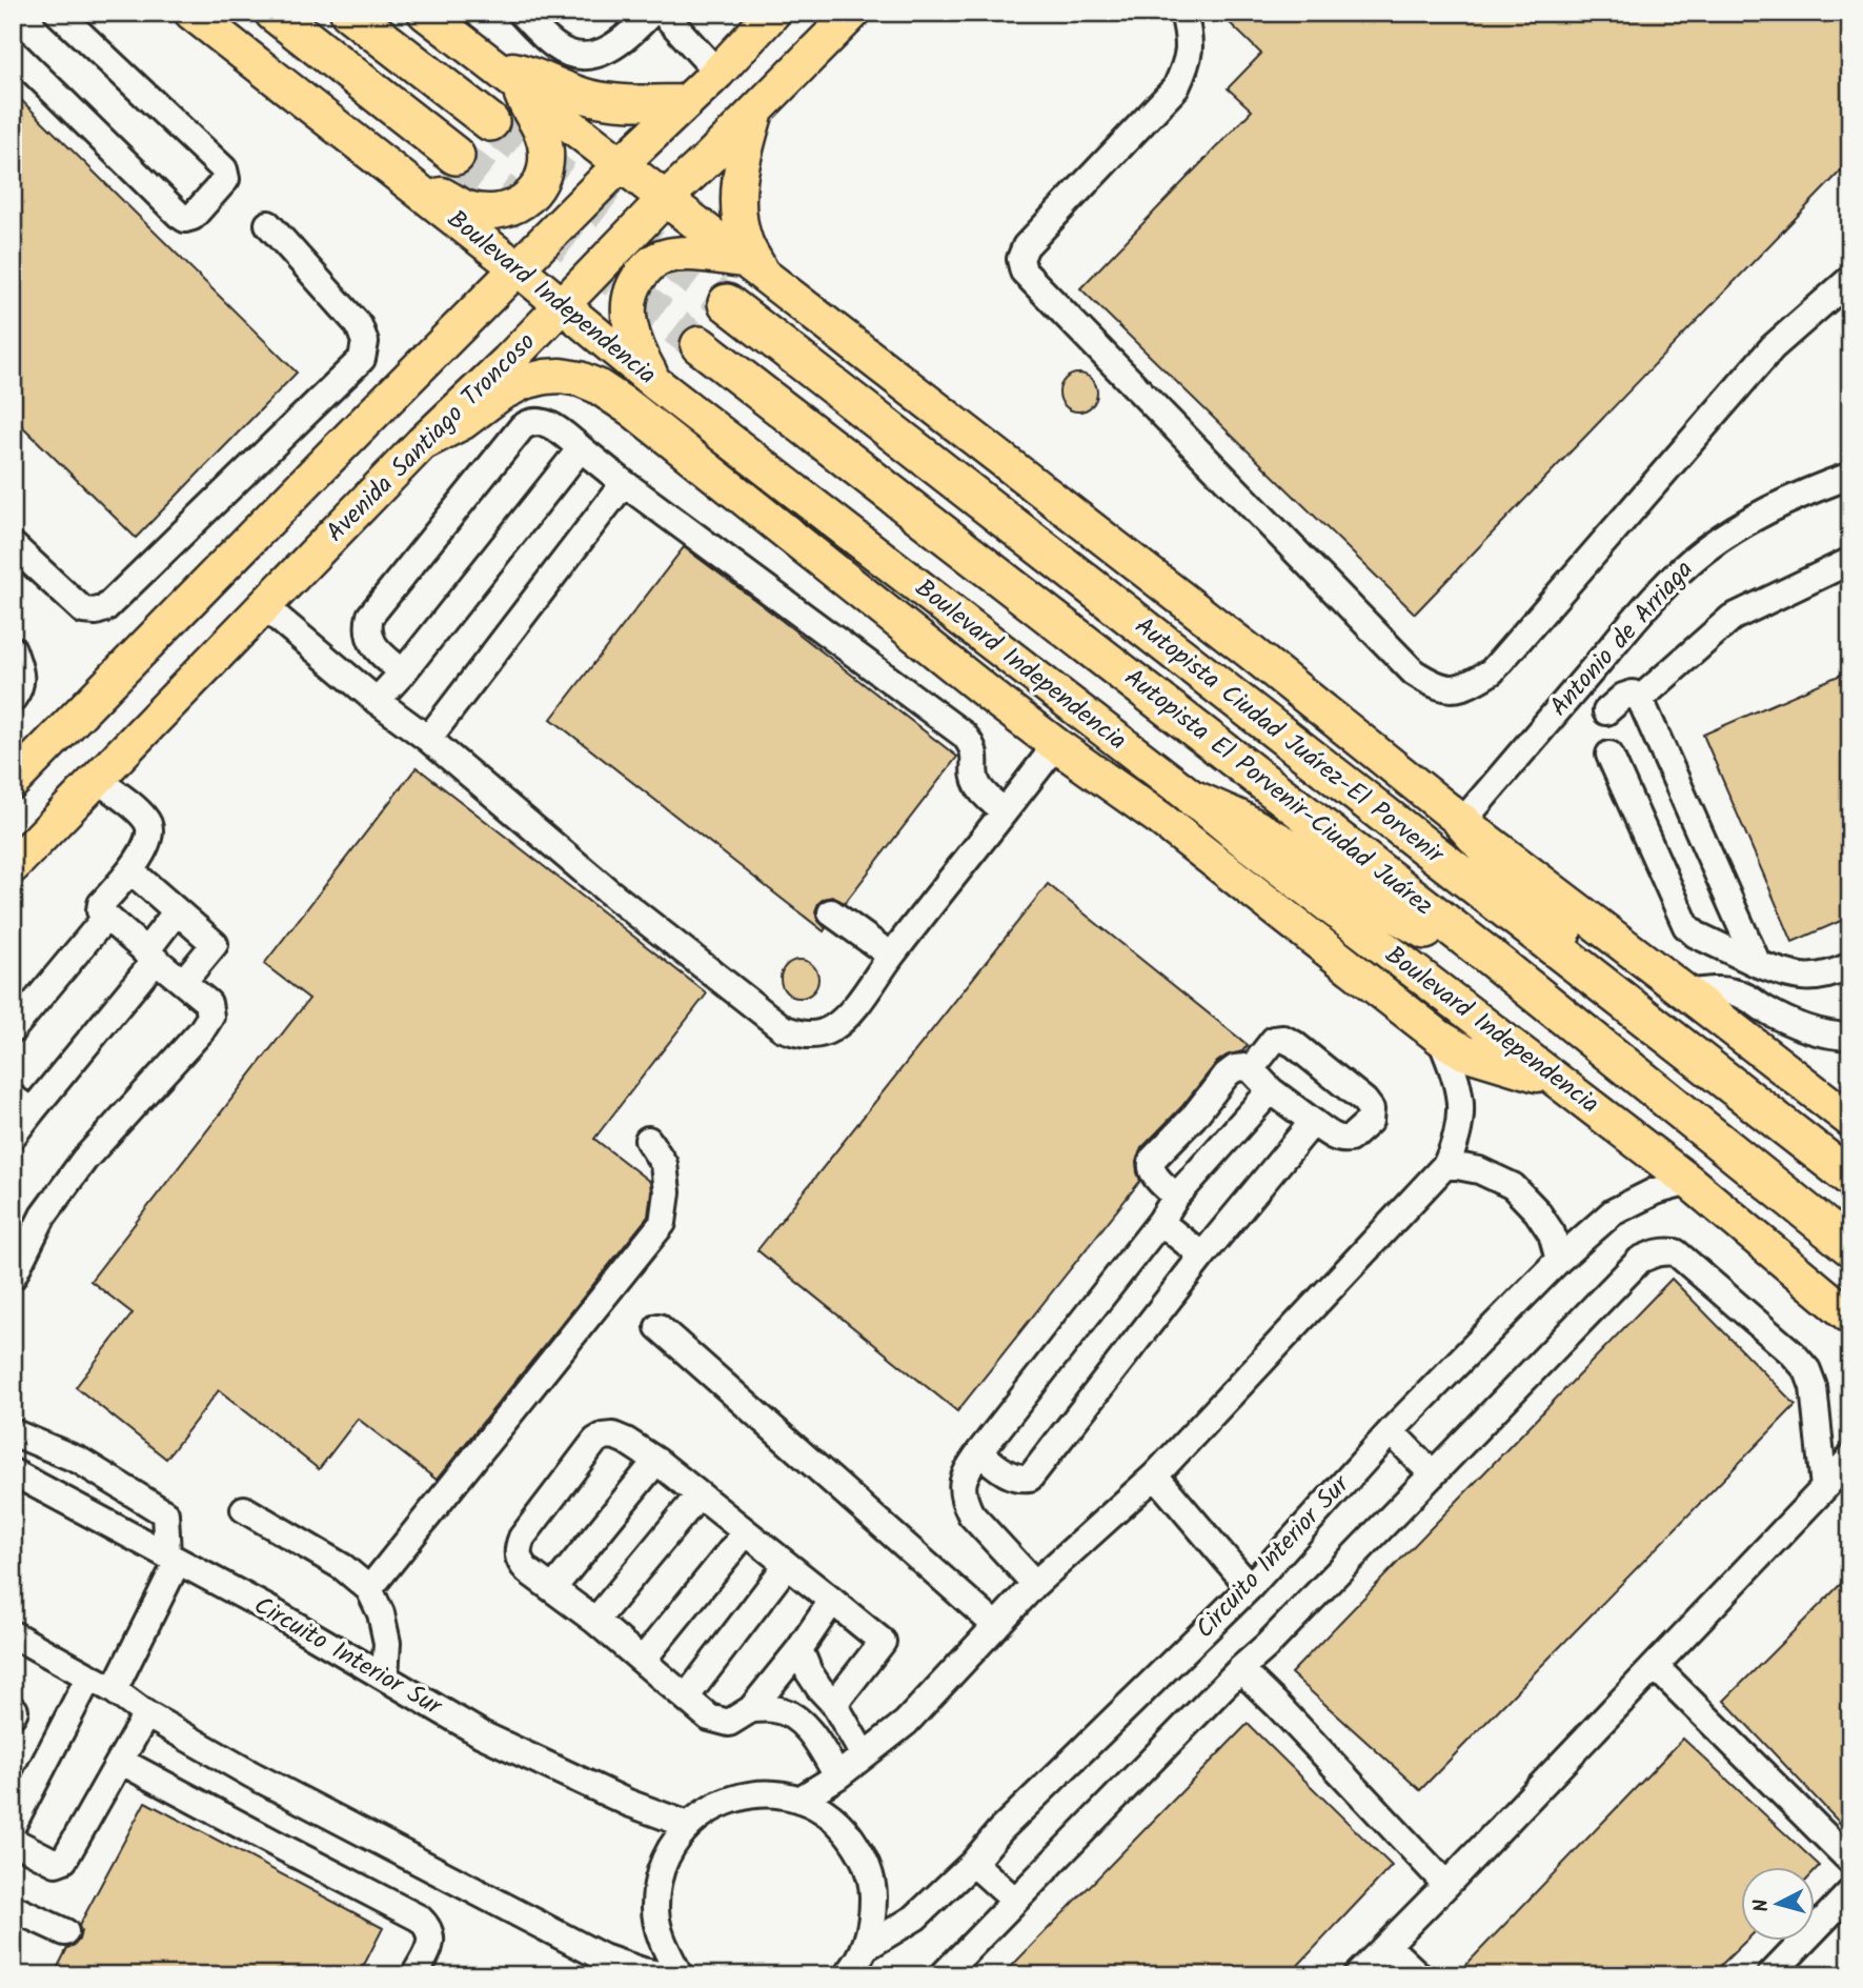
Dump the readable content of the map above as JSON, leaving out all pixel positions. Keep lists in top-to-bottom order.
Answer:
{
  "streets": {
    "highway": ["Autopista Ciudad Juárez-El Porvenir", "Autopista El Porvenir-Ciudad Juárez"],
    "main road": ["Boulevard Independencia", "Avenida Santiago Troncoso"],
    "street": ["Antonio de Arriaga", "Circuito Interior Sur"]
  },
  "crossings": [
    ["Boulevard Independencia", "Avenida Santiago Troncoso"],
    ["Boulevard Independencia", "Circuito Interior Sur"]
  ],
  "north": "left"
}
